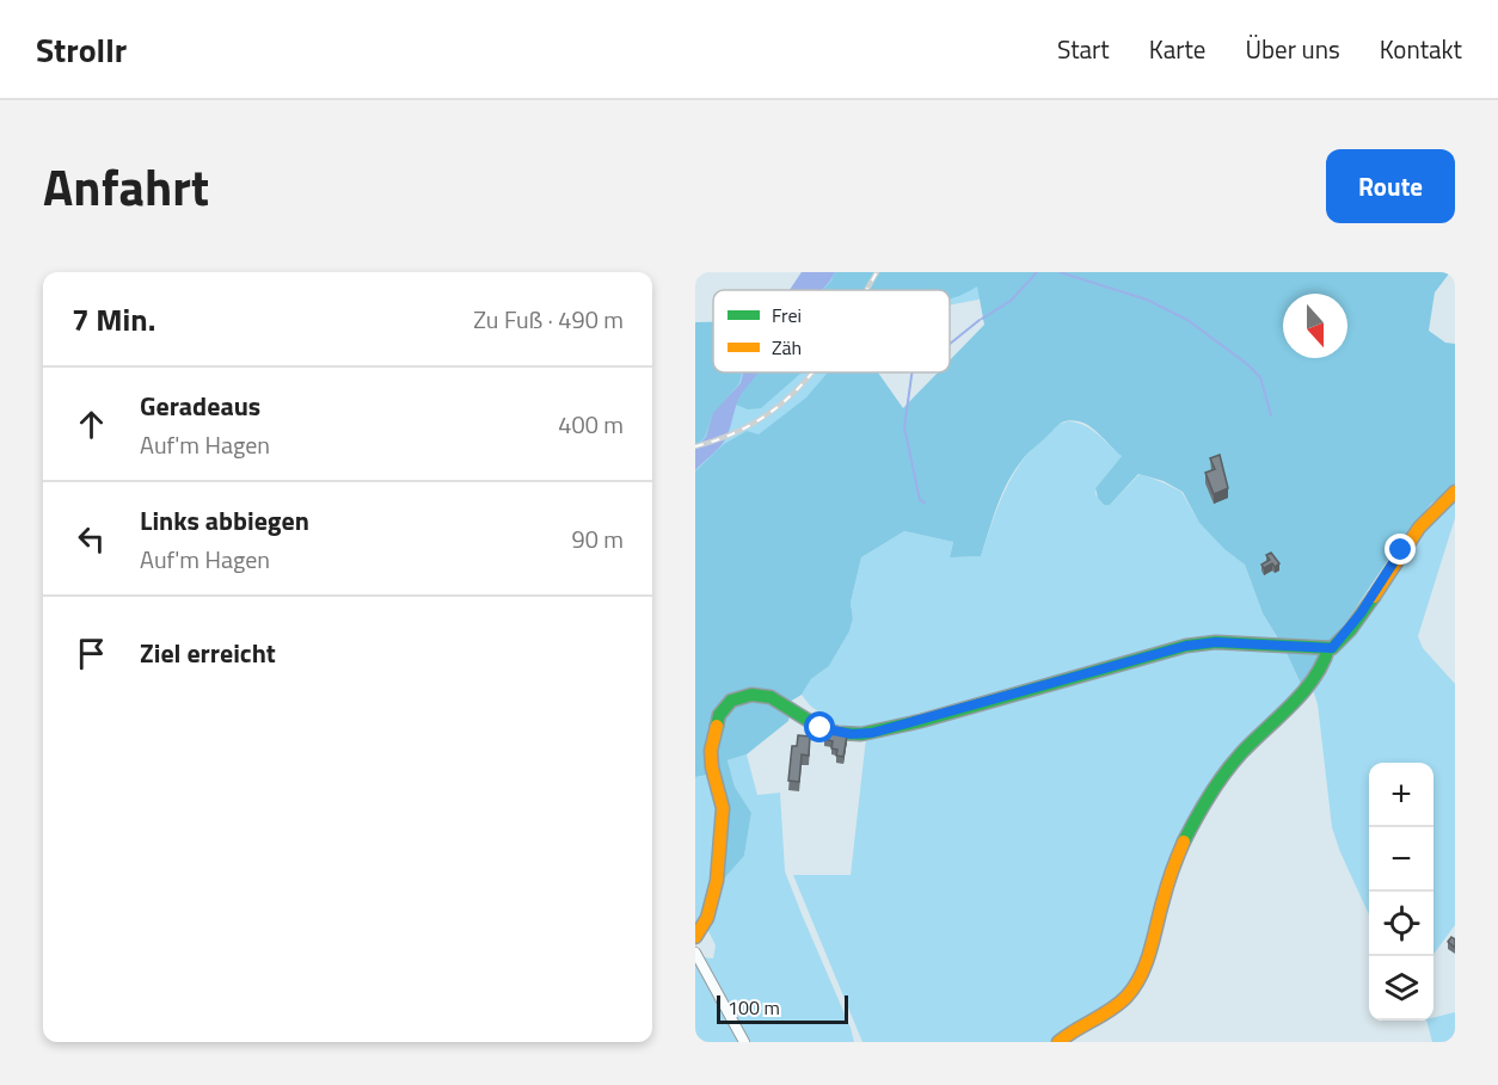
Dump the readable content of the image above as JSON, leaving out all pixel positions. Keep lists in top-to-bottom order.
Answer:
{
  "legend": ["Frei", "Zäh"],
  "scale_bar": "100 m",
  "north": "bottom",
  "page": {
    "header": "Strollr",
    "nav": [
      "Start",
      "Karte",
      "Über uns",
      "Kontakt"
    ],
    "title": "Anfahrt",
    "buttons": "Route",
    "heading": ["7 Min.", "Zu Fuß · 490 m"],
    "list": [
      ["Geradeaus", "Auf'm Hagen", "400 m"],
      ["Links abbiegen", "Auf'm Hagen", "90 m"],
      "Ziel erreicht"
    ],
    "map_buttons": ["+", "−"],
    "scale": "100 m"
  }
}
